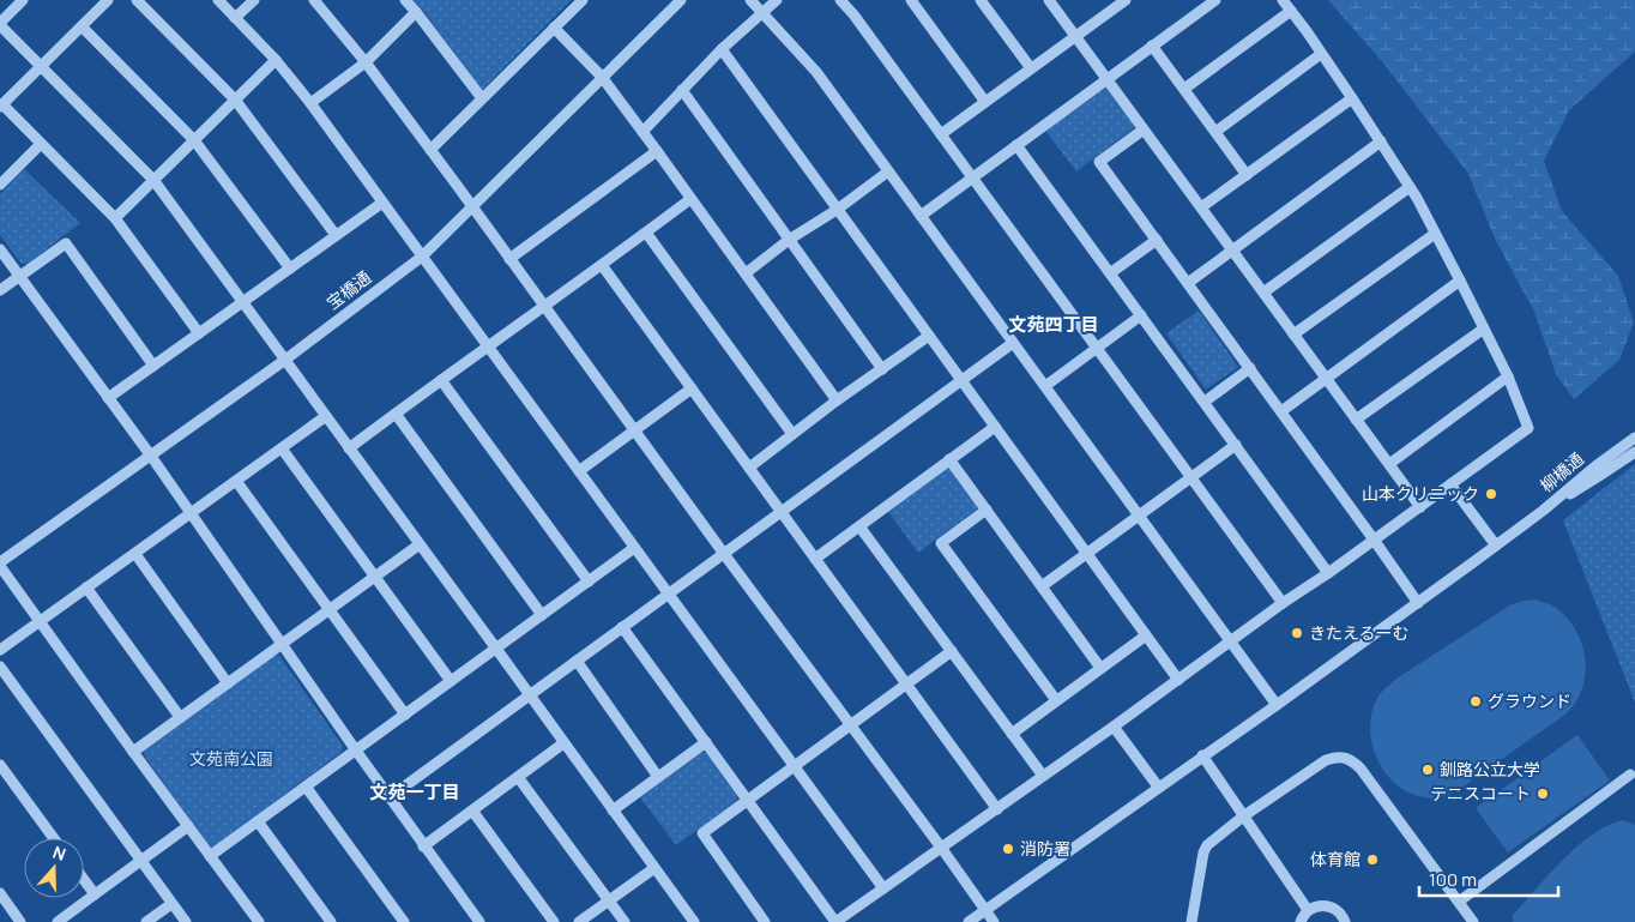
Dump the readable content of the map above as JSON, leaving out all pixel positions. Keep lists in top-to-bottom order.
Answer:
{
  "streets": {
    "street": ["宝橋通", "柳橋通"]
  },
  "districts": ["文苑四丁目", "文苑一丁目"],
  "parks": ["文苑南公園"],
  "places": [
    "山本クリニック",
    "きたえるーむ",
    "グラウンド",
    "釧路公立大学",
    "テニスコート",
    "消防署",
    "体育館"
  ],
  "scale_bar": "100 m",
  "north": "top"
}
